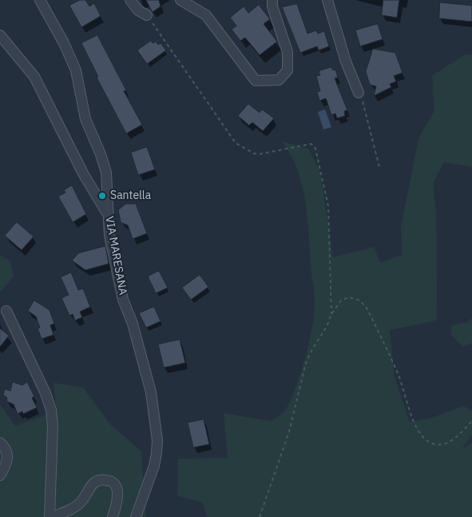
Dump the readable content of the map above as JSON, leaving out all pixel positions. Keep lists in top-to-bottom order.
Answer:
{
  "streets": {
    "street": ["VIA MARESANA"]
  },
  "places": ["Santella"]
}
